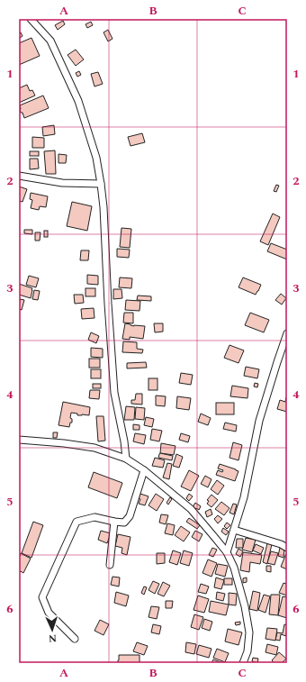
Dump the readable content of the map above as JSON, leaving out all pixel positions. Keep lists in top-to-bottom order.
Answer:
{
  "north": "bottom",
  "grid": {
    "columns": ["A", "B", "C"],
    "rows": [
      "1",
      "2",
      "3",
      "4",
      "5",
      "6"
    ]
  }
}
